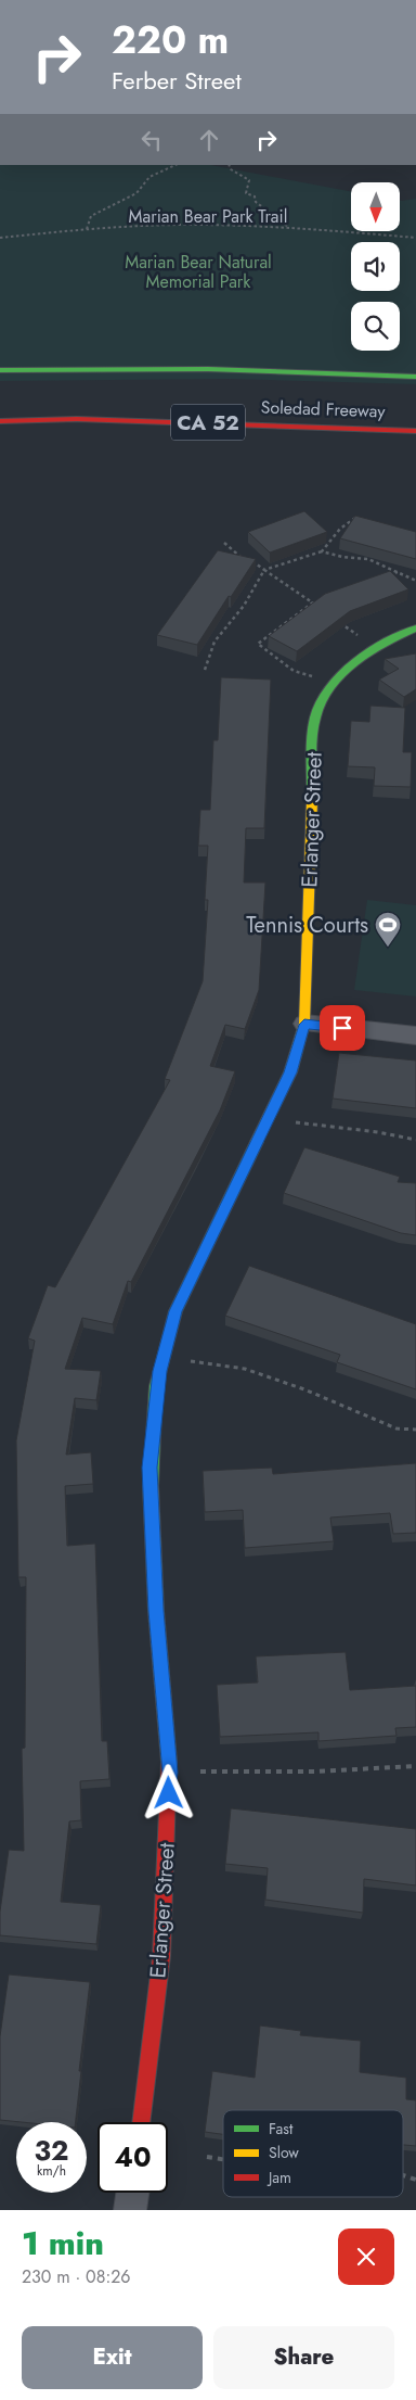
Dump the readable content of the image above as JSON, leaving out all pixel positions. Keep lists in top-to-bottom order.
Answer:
{
  "streets": {
    "main road": ["Soledad Freeway", "CA 52", "Erlanger Street"],
    "path": ["Marian Bear Park Trail"]
  },
  "parks": ["Marian Bear Natural Memorial Park"],
  "places": {
    "sports": ["Tennis Courts"]
  },
  "legend": ["Fast", "Slow", "Jam"],
  "north": "bottom",
  "page": {
    "turn": ["220 m", "Ferber Street"],
    "speed": "32 km/h",
    "limit": "40",
    "heading": ["1 min", "230 m · 08:26"],
    "buttons": ["Exit", "Share"]
  }
}
